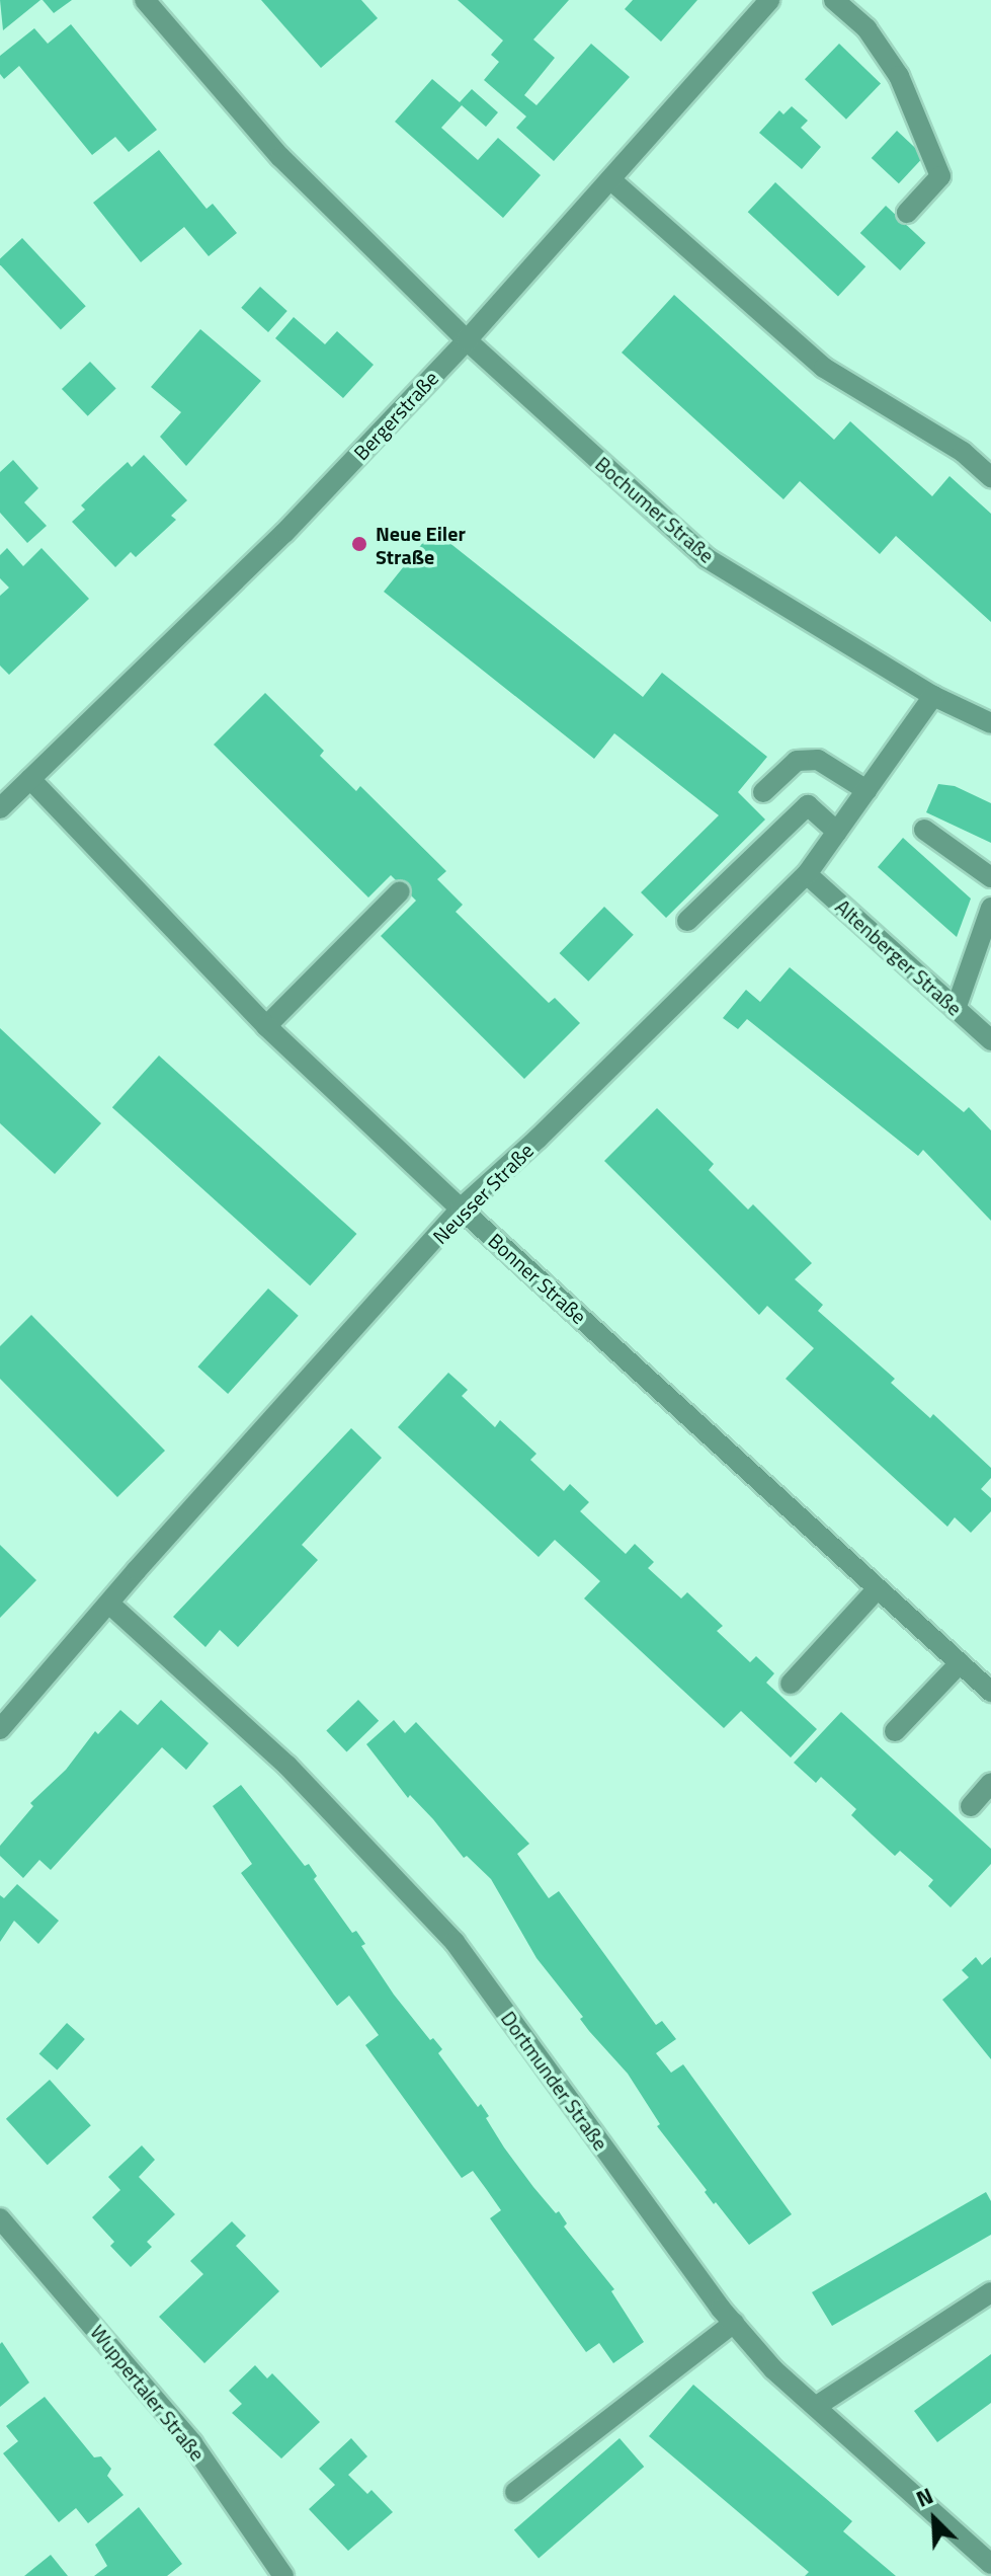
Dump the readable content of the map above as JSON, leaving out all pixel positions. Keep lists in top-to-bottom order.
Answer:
{
  "streets": {
    "street": [
      "Bergerstraße",
      "Bochumer Straße",
      "Altenberger Straße",
      "Neusser Straße",
      "Bonner Straße",
      "Dortmunder Straße",
      "Wuppertaler Straße"
    ]
  },
  "crossings": [
    ["Bergerstraße", "Bochumer Straße"],
    ["Bergerstraße", "Bonner Straße"],
    ["Bochumer Straße", "Neusser Straße"],
    ["Altenberger Straße", "Neusser Straße"],
    ["Neusser Straße", "Bonner Straße"],
    ["Neusser Straße", "Dortmunder Straße"]
  ],
  "places": ["Neue Eiler Straße"],
  "north": "top left"
}
